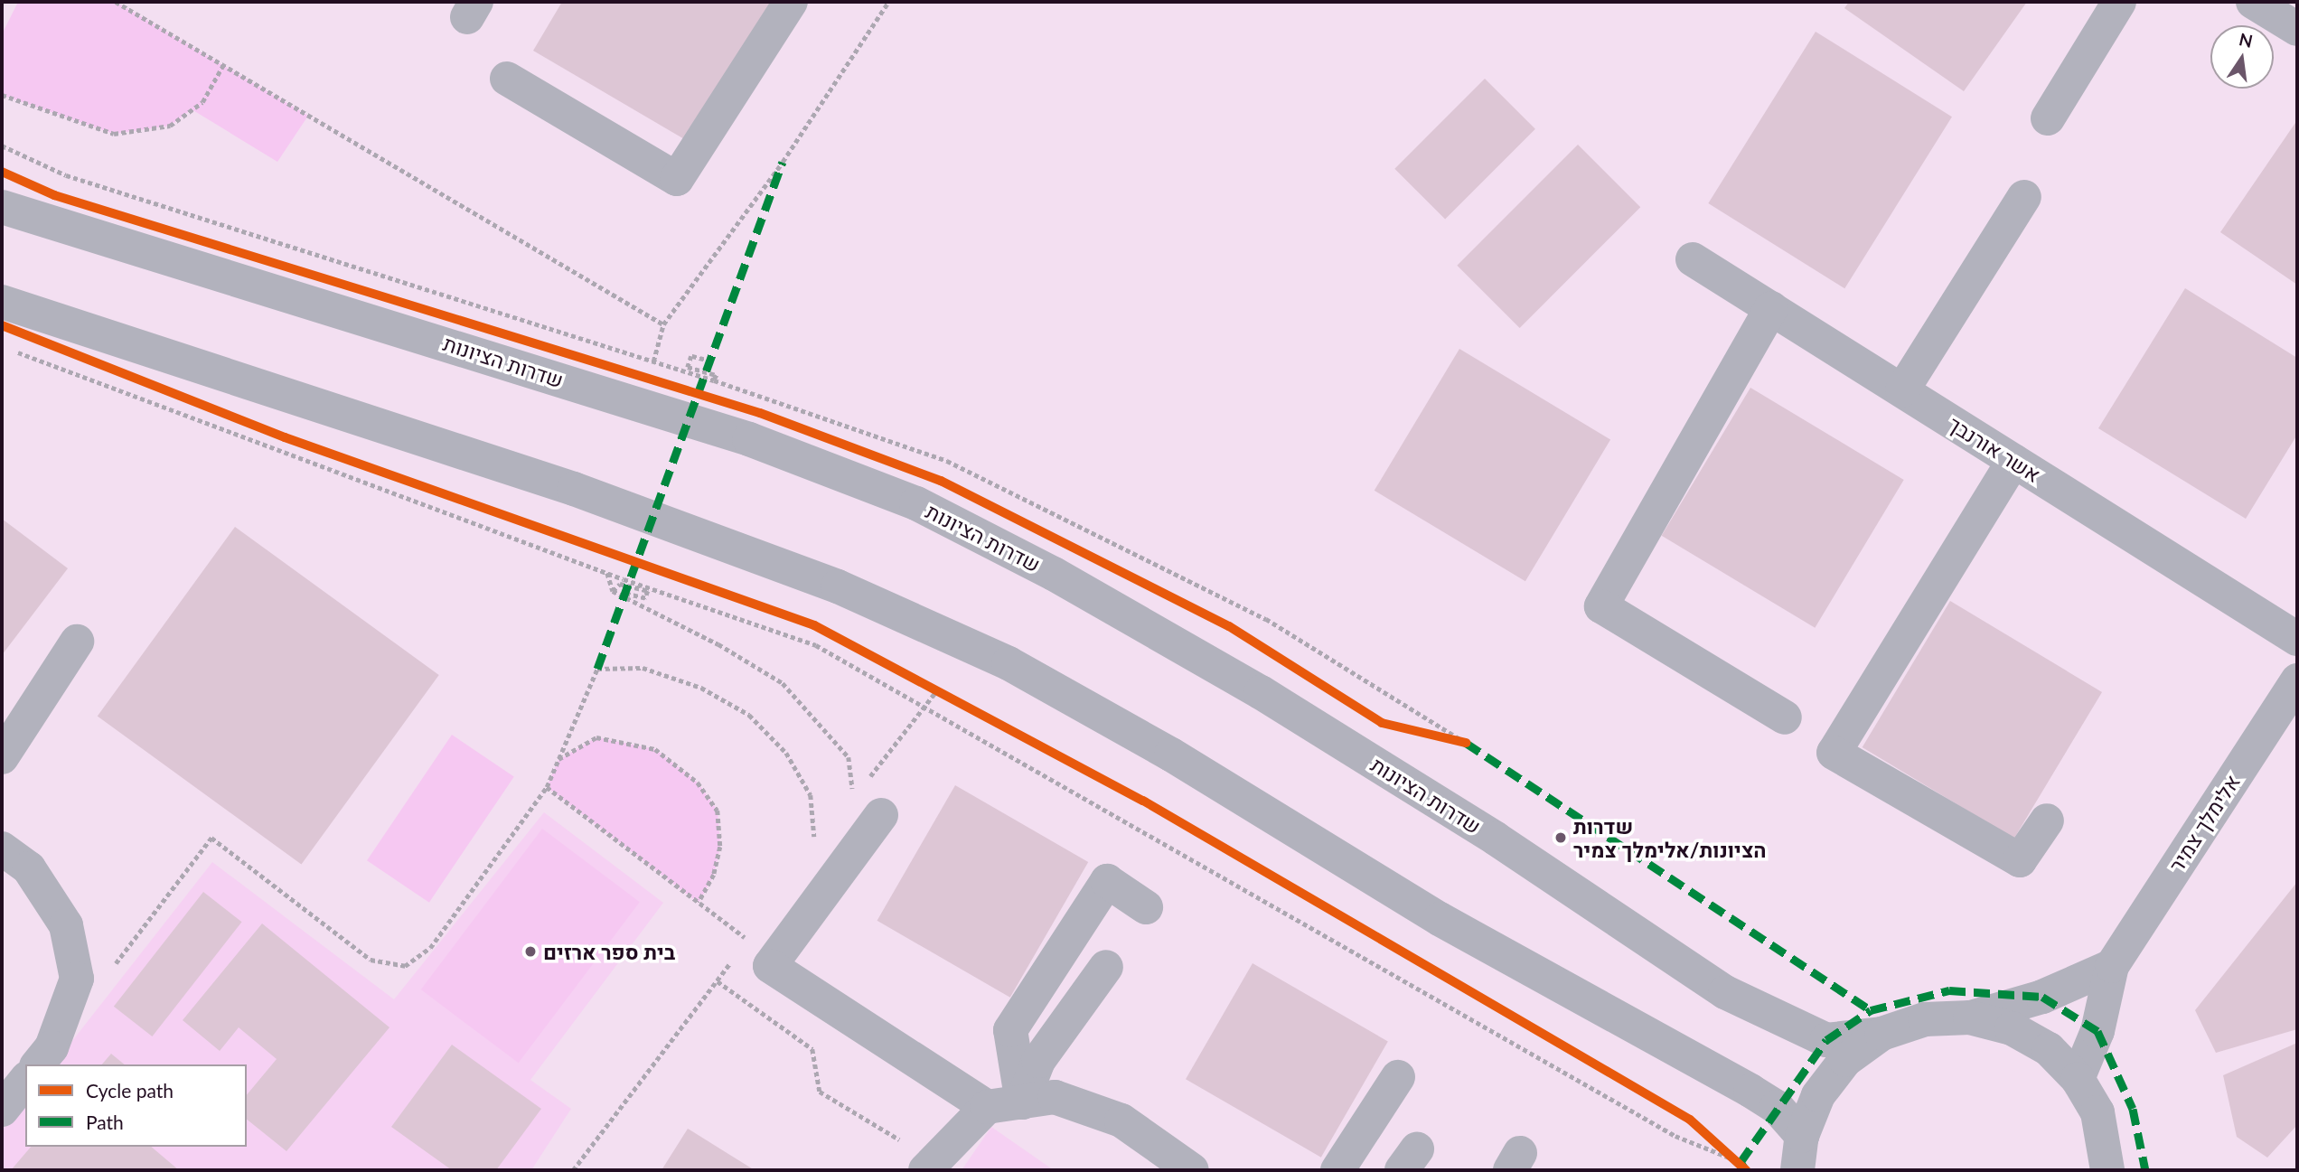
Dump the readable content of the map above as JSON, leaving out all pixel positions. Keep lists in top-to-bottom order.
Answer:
{
  "streets": {
    "street": ["שדרות הציונות", "אשר אורנבך", "אלימלך צמיר"]
  },
  "places": ["שדרות הציונות/אלימלך צמיר", "בית ספר ארזים"],
  "legend": ["Cycle path", "Path"],
  "north": "top"
}
